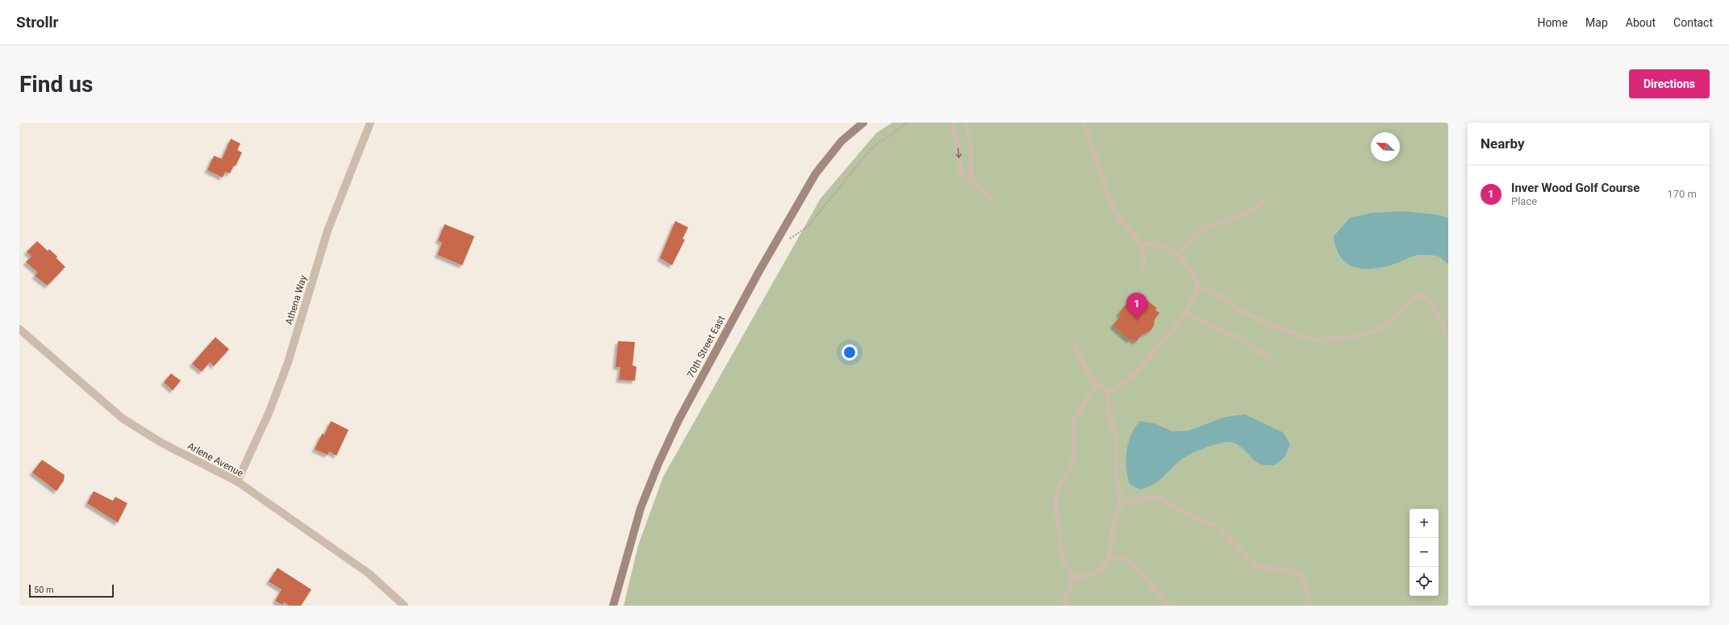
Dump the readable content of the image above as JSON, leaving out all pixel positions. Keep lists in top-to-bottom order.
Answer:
{
  "streets": {
    "main road": ["70th Street East"],
    "street": ["Athena Way", "Arlene Avenue"]
  },
  "crossings": [
    ["Athena Way", "Arlene Avenue"]
  ],
  "scale_bar": "50 m",
  "north": "top left",
  "page": {
    "header": "Strollr",
    "nav": [
      "Home",
      "Map",
      "About",
      "Contact"
    ],
    "buttons": "Directions",
    "title": "Find us",
    "heading": "Nearby",
    "list": [
      {
        "mark": "1",
        "name": "Inver Wood Golf Course",
        "note": "Place",
        "value": "170 m"
      }
    ],
    "pins": "1",
    "map_buttons": ["+", "−"],
    "scale": "50 m"
  }
}
